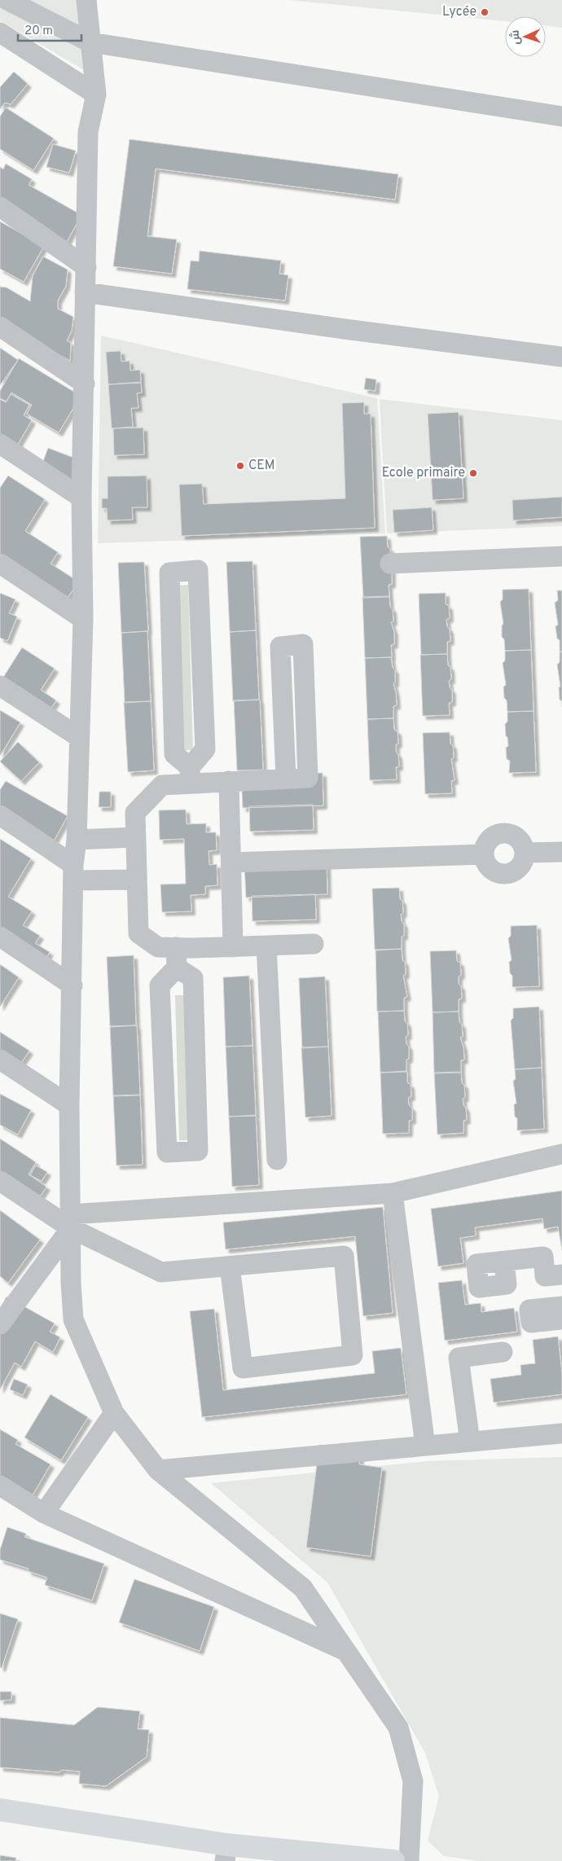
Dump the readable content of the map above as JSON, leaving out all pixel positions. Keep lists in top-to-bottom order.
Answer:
{
  "places": ["Lycée", "CEM", "Ecole primaire"],
  "scale_bar": "20 m",
  "north": "left"
}
